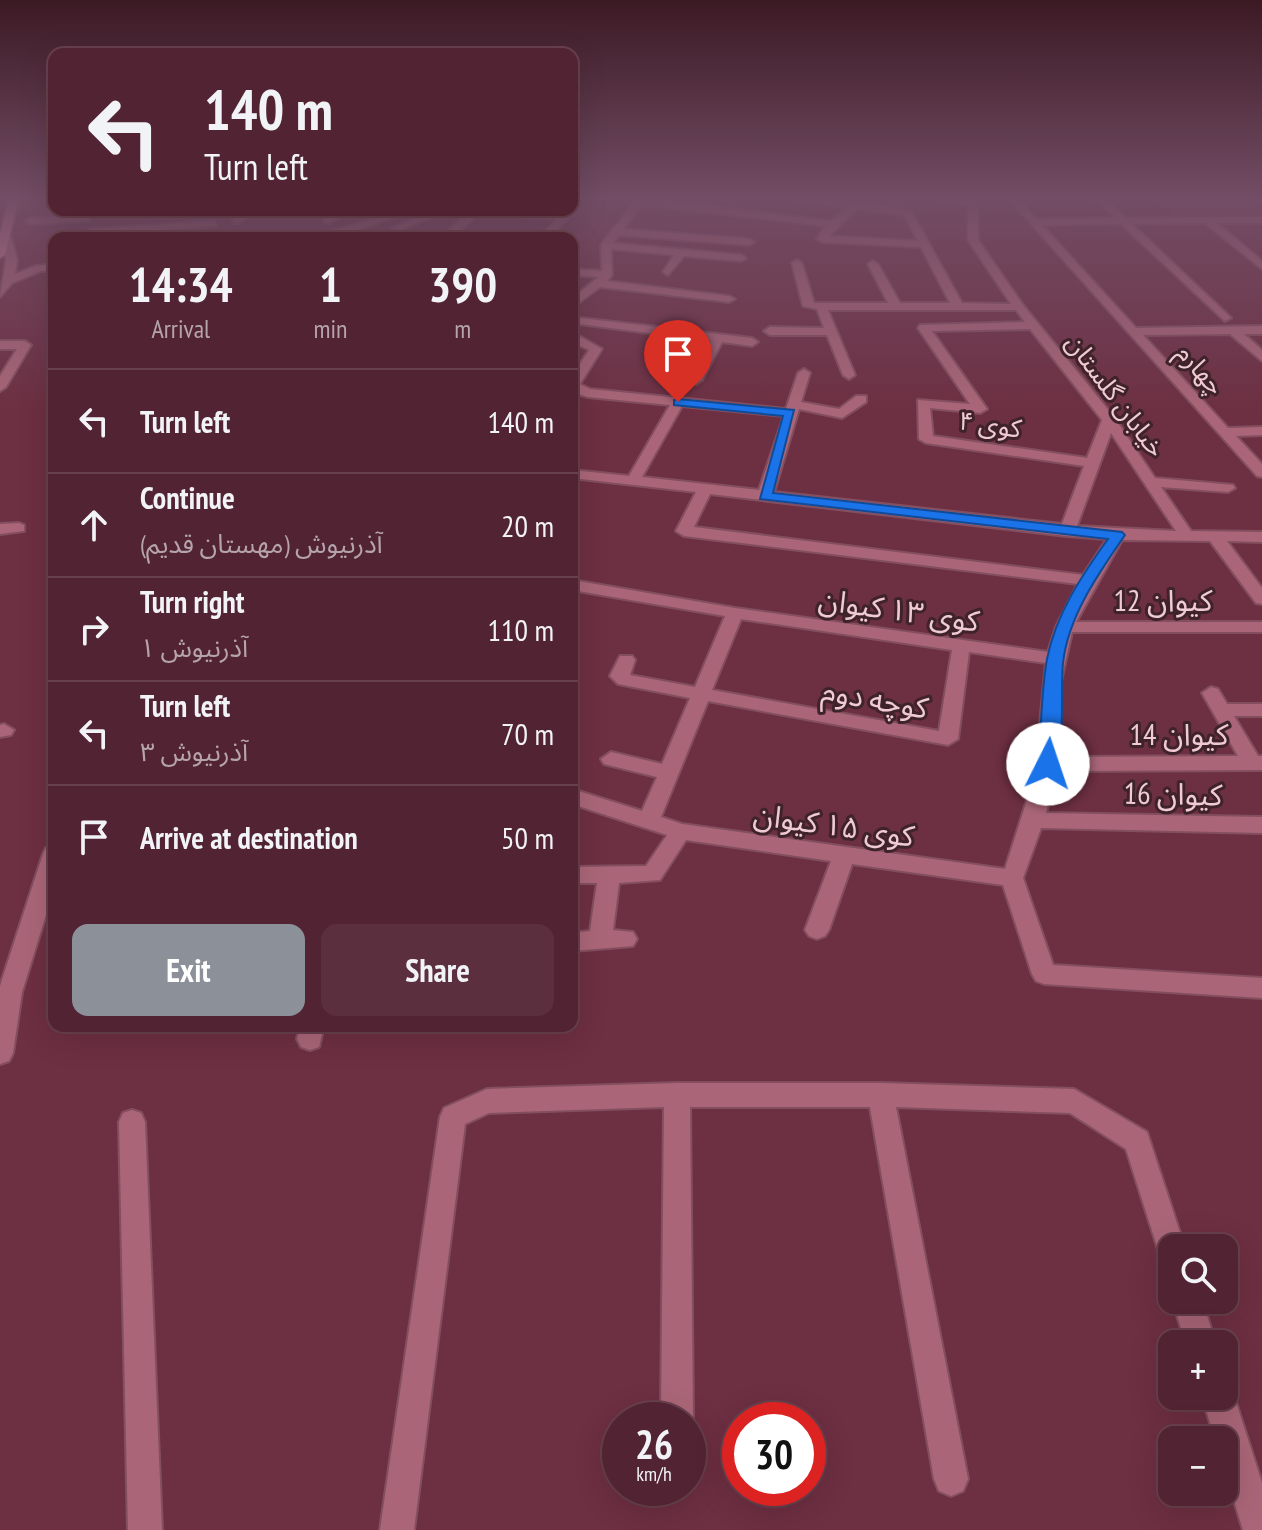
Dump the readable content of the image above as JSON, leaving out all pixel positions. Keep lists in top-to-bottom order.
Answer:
{
  "streets": {
    "street": [
      "چهارم",
      "خیابان گلستان",
      "کوی ۴",
      "کیوان 12",
      "کوی ۱۳ کیوان",
      "کوچه دوم",
      "کیوان 14",
      "کیوان 16",
      "کوی ۱۵ کیوان"
    ]
  },
  "crossings": [
    ["خیابان گلستان", "کوی ۴"],
    ["کوی ۱۳ کیوان", "کوچه دوم"]
  ],
  "page": {
    "turn": ["140 m", "Turn left"],
    "eta": [
      "14:34",
      "Arrival",
      "1",
      "min",
      "390",
      "m"
    ],
    "list": [
      {
        "name": "Turn left",
        "value": "140 m"
      },
      {
        "name": "Continue",
        "note": "آذرنیوش (مهستان قدیم)",
        "value": "20 m"
      },
      {
        "name": "Turn right",
        "note": "آذرنیوش ۱",
        "value": "110 m"
      },
      {
        "name": "Turn left",
        "note": "آذرنیوش ۳",
        "value": "70 m"
      },
      {
        "name": "Arrive at destination",
        "value": "50 m"
      }
    ],
    "buttons": ["Exit", "Share"],
    "map_buttons": ["+", "−"],
    "speed": "26 km/h",
    "limit": "30"
  }
}
